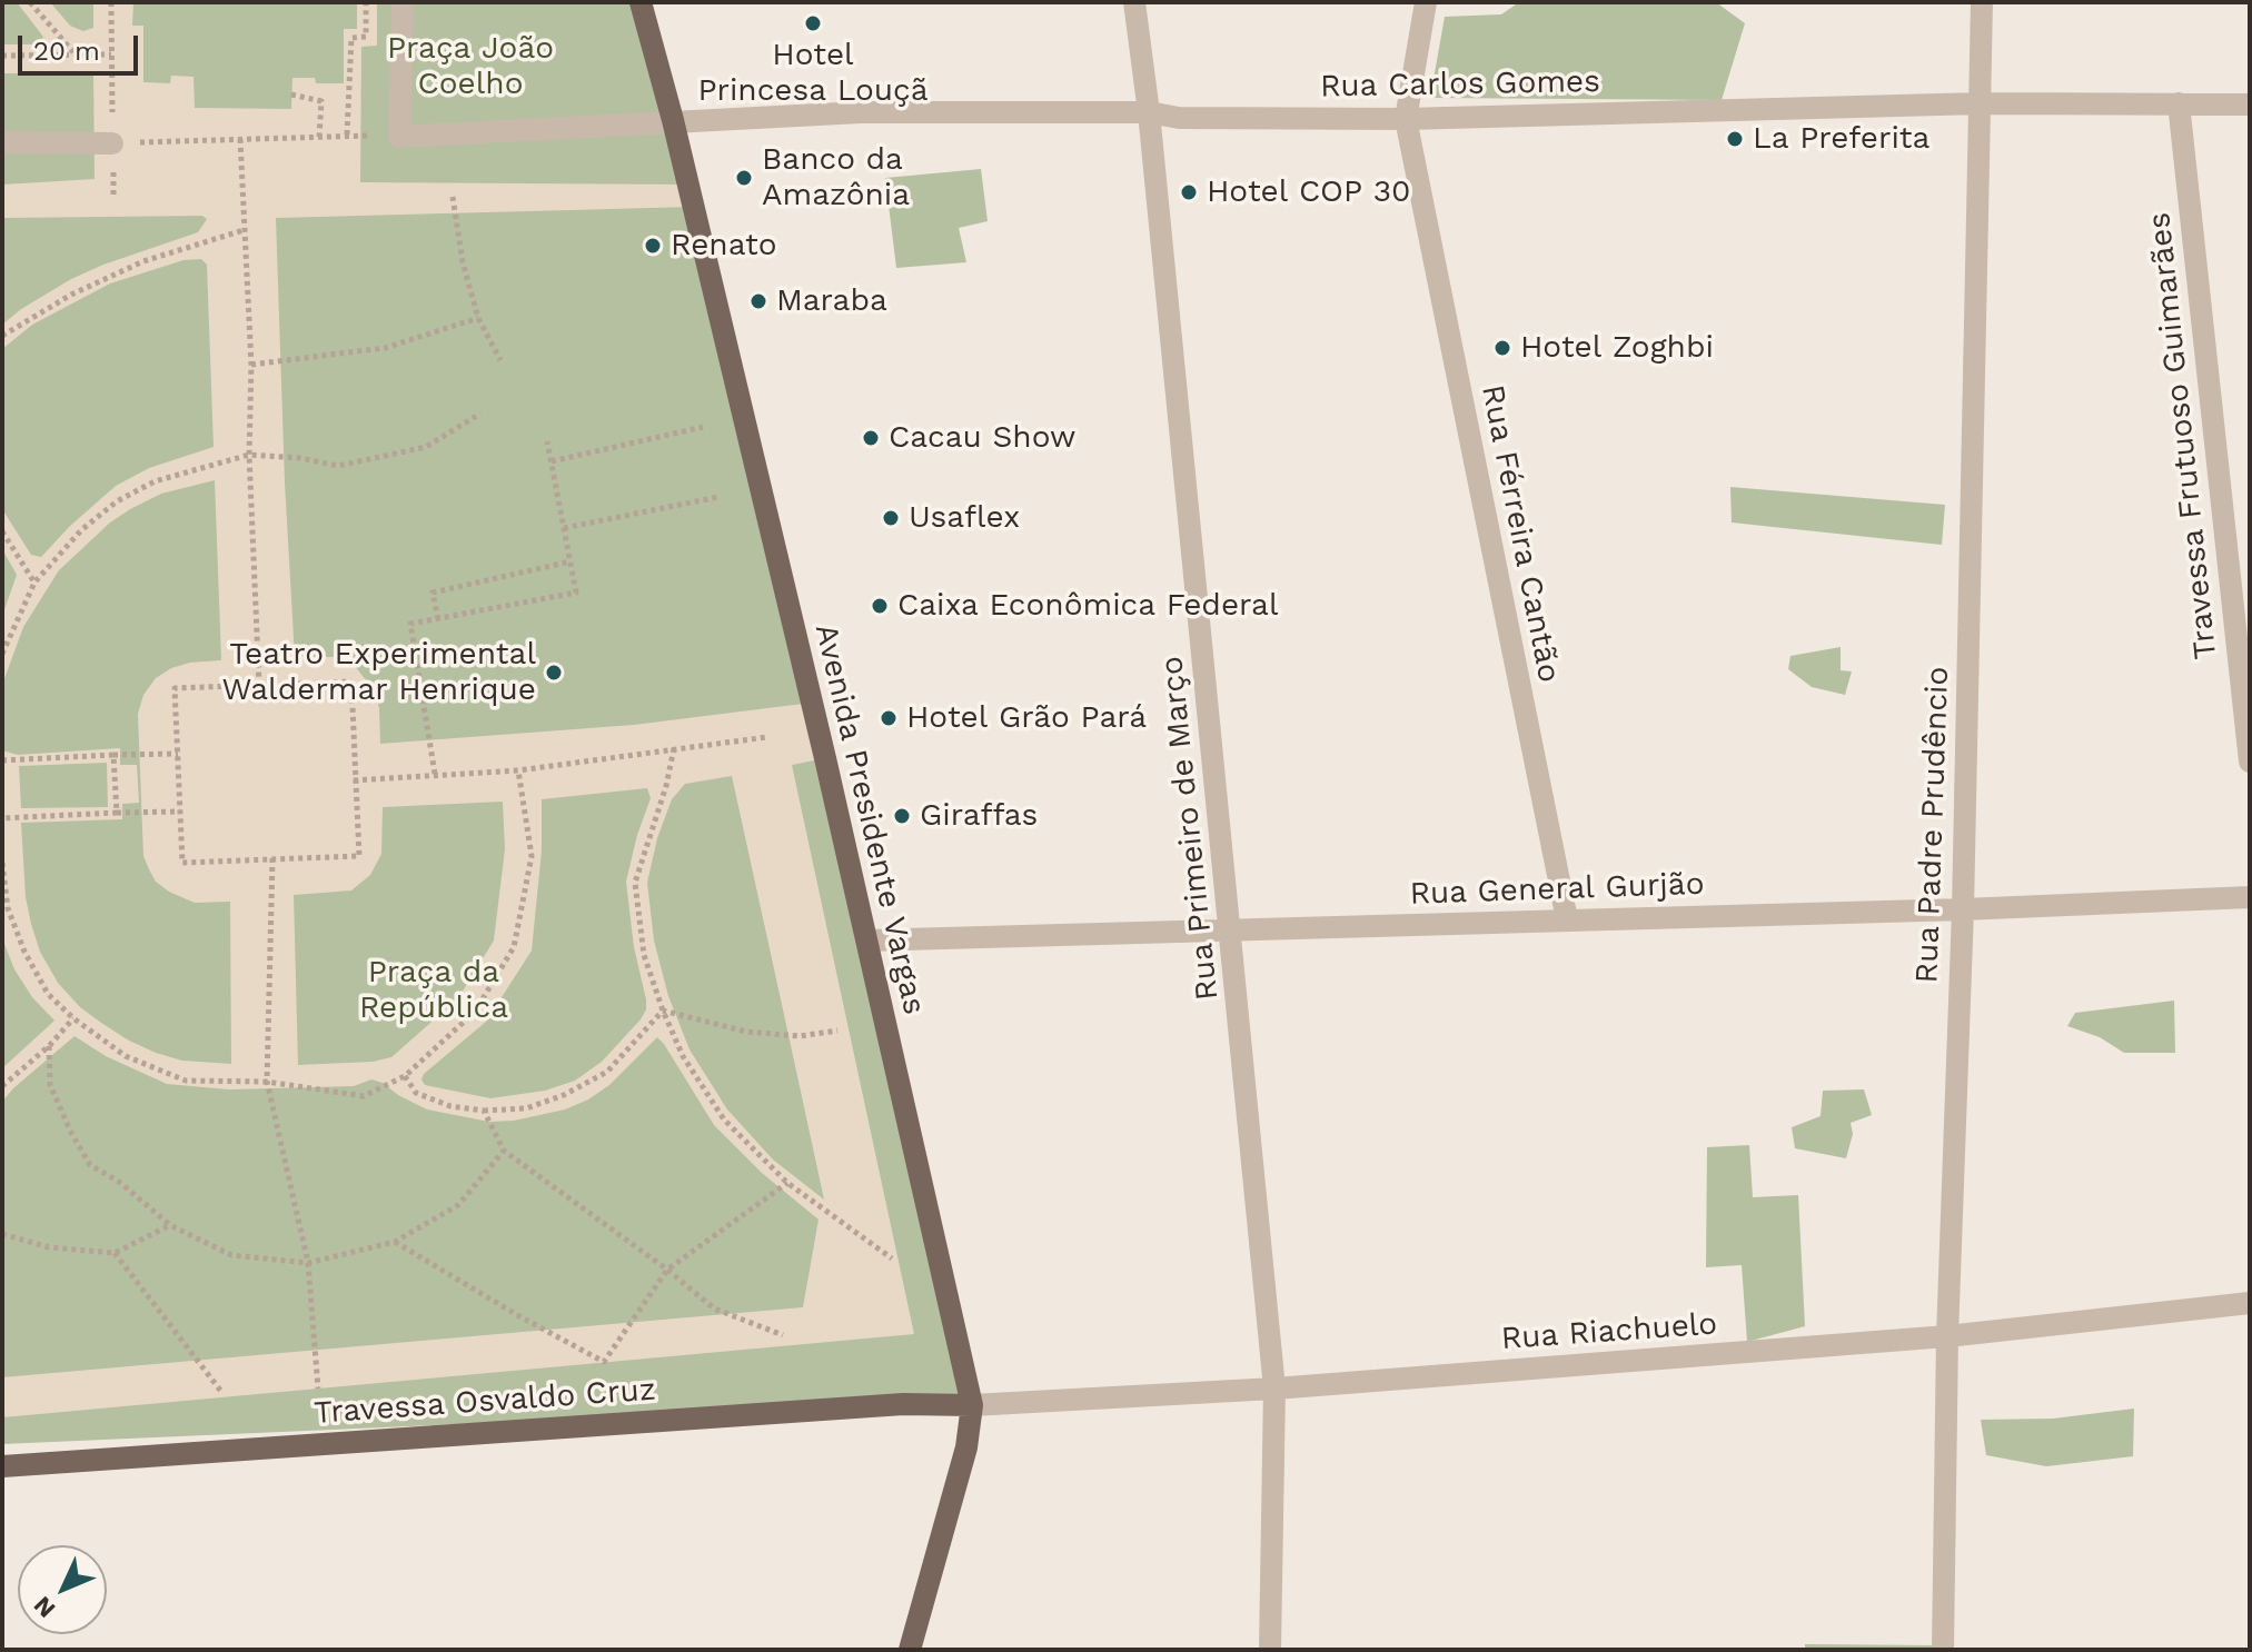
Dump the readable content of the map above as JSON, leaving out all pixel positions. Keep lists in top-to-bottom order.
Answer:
{
  "streets": {
    "main road": ["Avenida Presidente Vargas", "Travessa Osvaldo Cruz"],
    "street": [
      "Rua Carlos Gomes",
      "Travessa Frutuoso Guimarães",
      "Rua Férreira Cantão",
      "Rua Padre Prudêncio",
      "Rua Primeiro de Março",
      "Rua General Gurjão",
      "Rua Riachuelo"
    ]
  },
  "crossings": [
    ["Rua Carlos Gomes", "Travessa Frutuoso Guimarães"],
    ["Rua Carlos Gomes", "Rua Férreira Cantão"],
    ["Rua Carlos Gomes", "Avenida Presidente Vargas"],
    ["Rua Carlos Gomes", "Rua Padre Prudêncio"],
    ["Rua Carlos Gomes", "Rua Primeiro de Março"],
    ["Rua Férreira Cantão", "Rua General Gurjão"],
    ["Avenida Presidente Vargas", "Rua General Gurjão"],
    ["Avenida Presidente Vargas", "Rua Riachuelo"],
    ["Avenida Presidente Vargas", "Travessa Osvaldo Cruz"],
    ["Rua Padre Prudêncio", "Rua General Gurjão"],
    ["Rua Padre Prudêncio", "Rua Riachuelo"],
    ["Rua Primeiro de Março", "Rua General Gurjão"],
    ["Rua Primeiro de Março", "Rua Riachuelo"],
    ["Rua Riachuelo", "Travessa Osvaldo Cruz"]
  ],
  "parks": ["Praça João Coelho", "Praça da República"],
  "places": [
    "Hotel Princesa Louçã",
    "La Preferita",
    "Banco da Amazônia",
    "Hotel COP 30",
    "Renato",
    "Maraba",
    "Hotel Zoghbi",
    "Cacau Show",
    "Usaflex",
    "Caixa Econômica Federal",
    "Teatro Experimental Waldermar Henrique",
    "Hotel Grão Pará",
    "Giraffas"
  ],
  "scale_bar": "20 m",
  "north": "bottom left"
}
